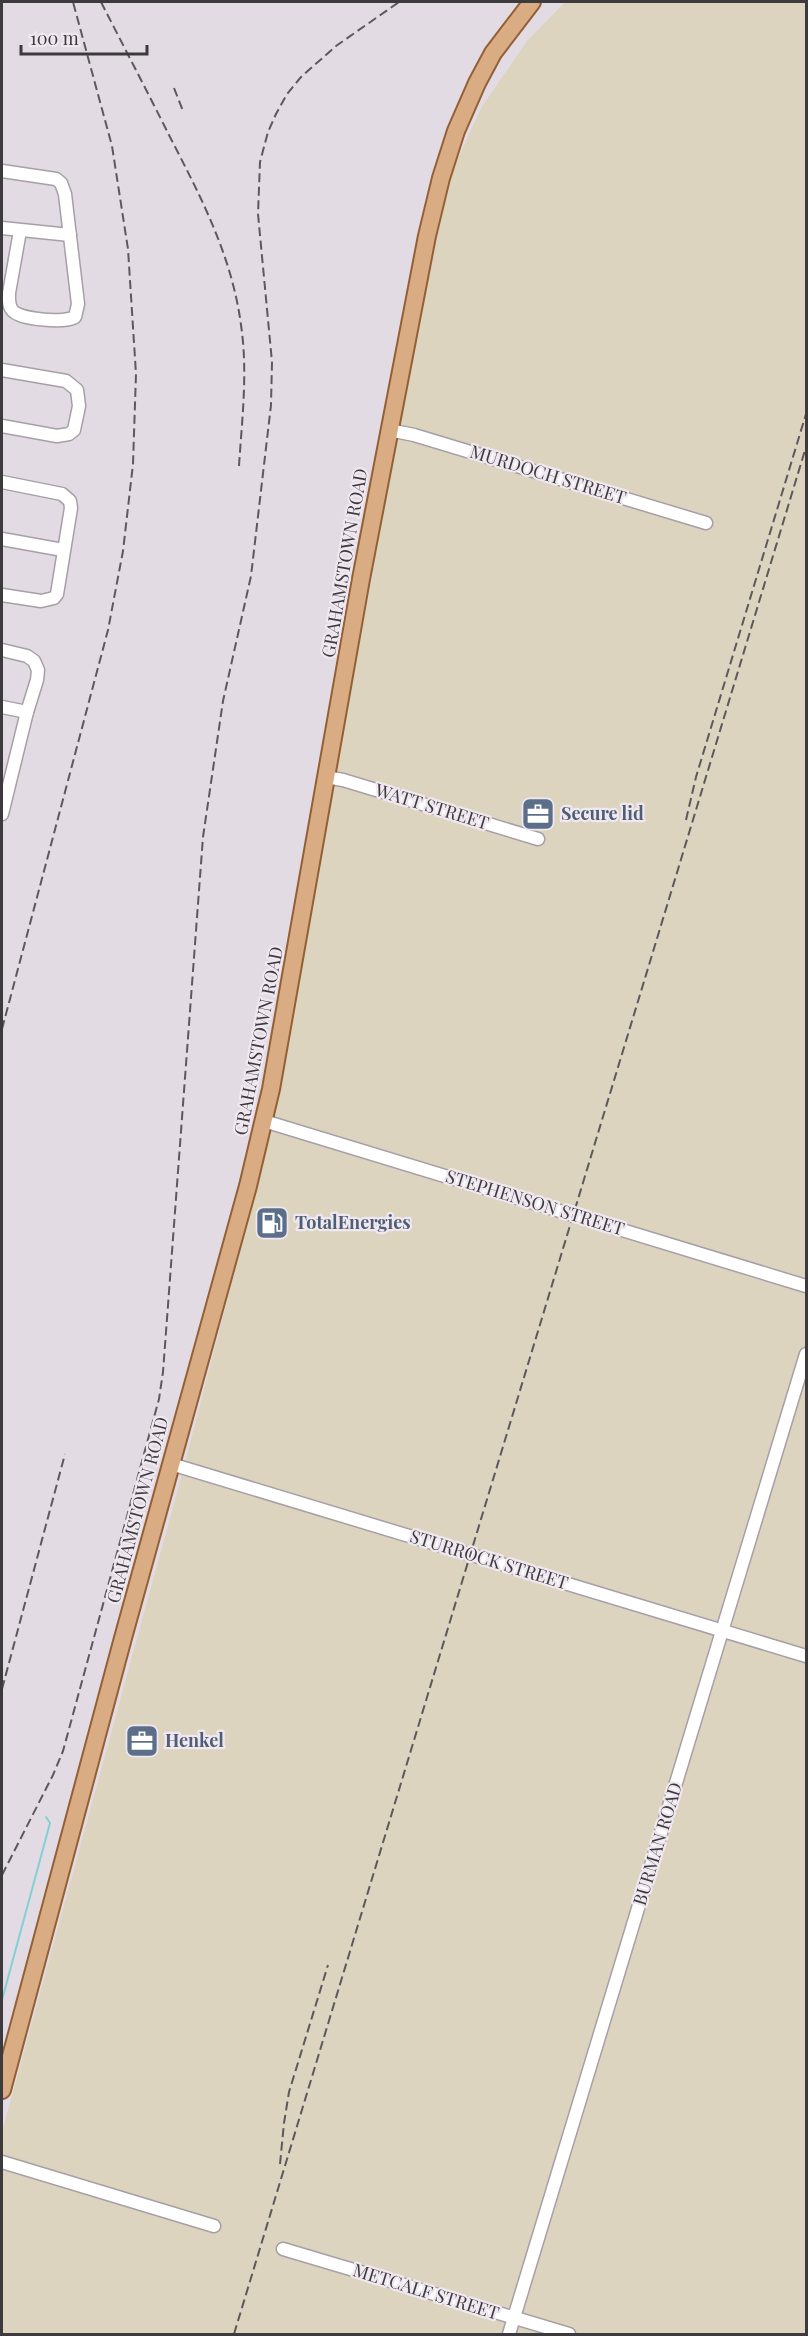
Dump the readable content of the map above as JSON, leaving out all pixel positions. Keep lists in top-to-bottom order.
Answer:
{
  "streets": {
    "main road": ["GRAHAMSTOWN ROAD"],
    "street": [
      "MURDOCH STREET",
      "WATT STREET",
      "STEPHENSON STREET",
      "STURROCK STREET",
      "BURMAN ROAD",
      "METCALF STREET"
    ]
  },
  "crossings": [
    ["MURDOCH STREET", "GRAHAMSTOWN ROAD"],
    ["GRAHAMSTOWN ROAD", "WATT STREET"],
    ["GRAHAMSTOWN ROAD", "STEPHENSON STREET"],
    ["GRAHAMSTOWN ROAD", "STURROCK STREET"],
    ["STURROCK STREET", "BURMAN ROAD"],
    ["BURMAN ROAD", "METCALF STREET"]
  ],
  "places": {
    "office": ["Secure lid", "Henkel"],
    "fuel station": ["TotalEnergies"]
  },
  "scale_bar": "100 m"
}
